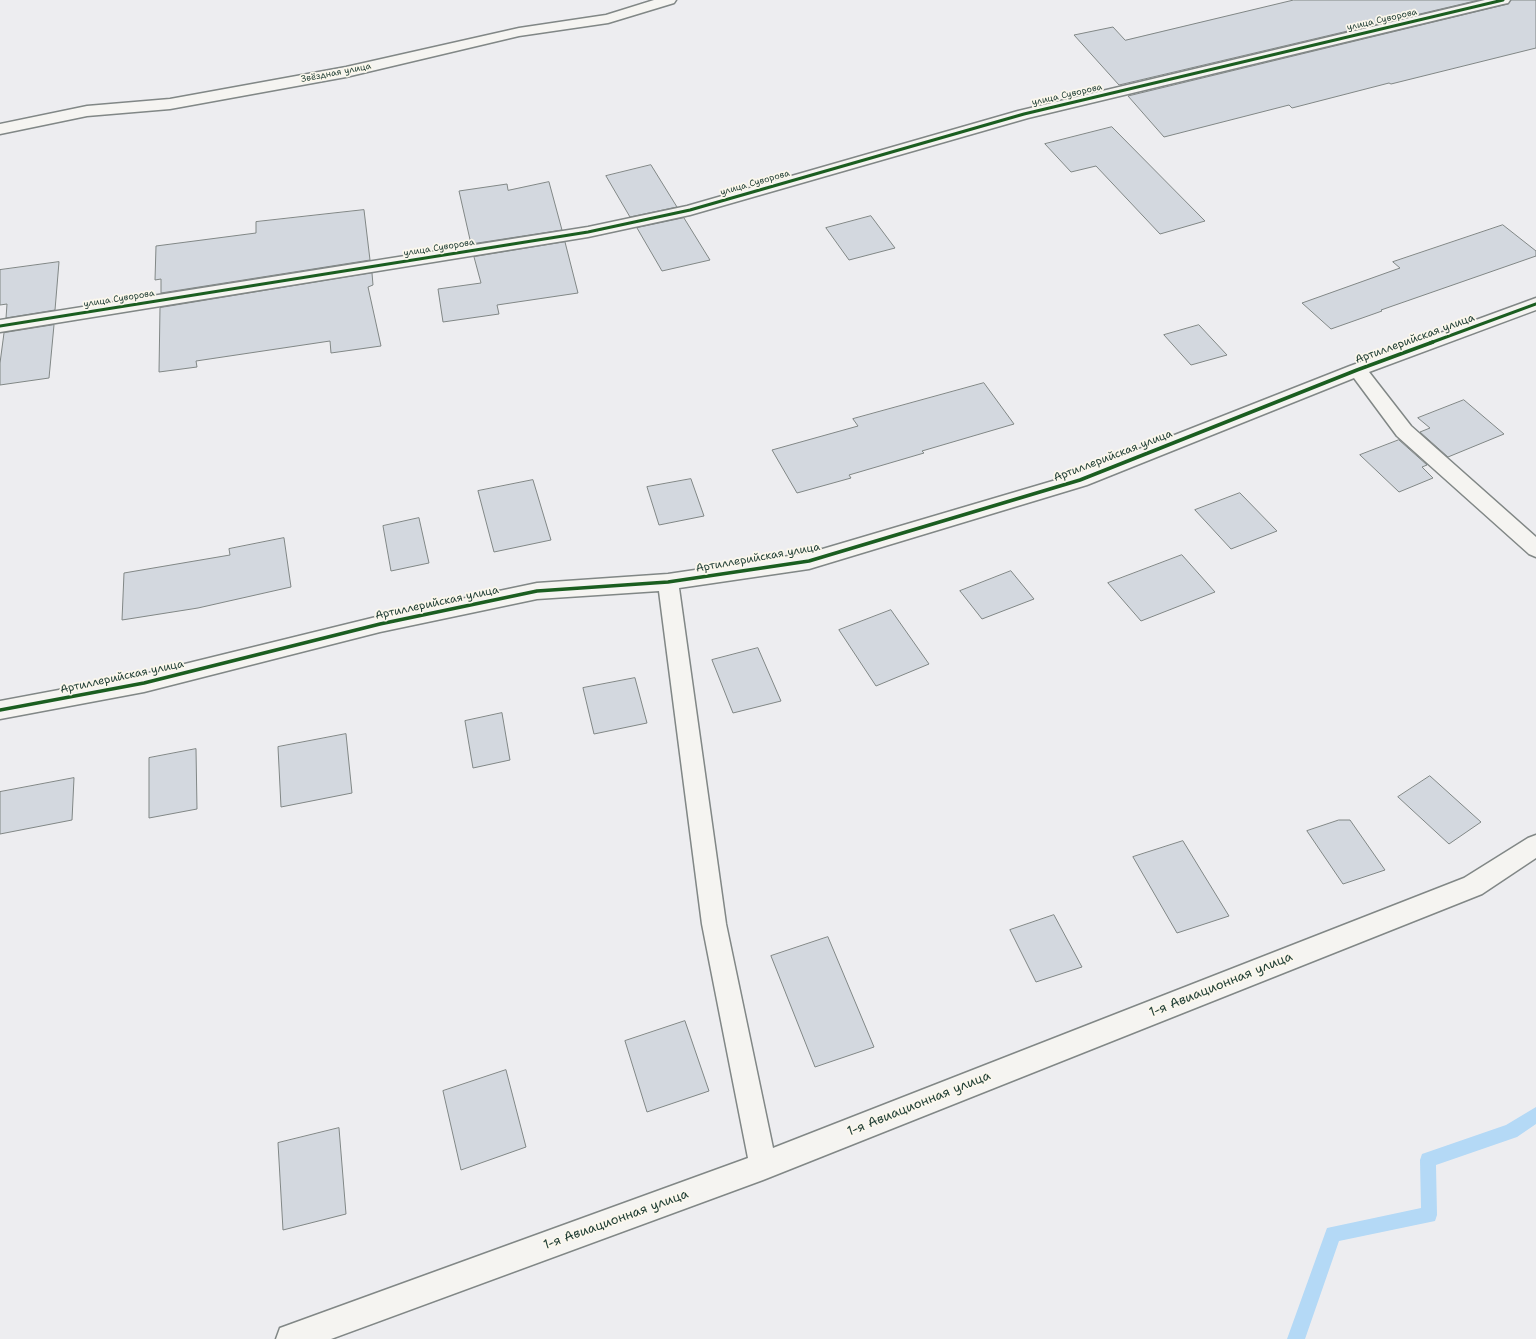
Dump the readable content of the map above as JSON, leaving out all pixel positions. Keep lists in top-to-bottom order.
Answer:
{
  "streets": {
    "street": [
      "улица Суворова",
      "Звёздная улица",
      "Артиллерийская улица",
      "1-я Авиационная улица"
    ]
  }
}
